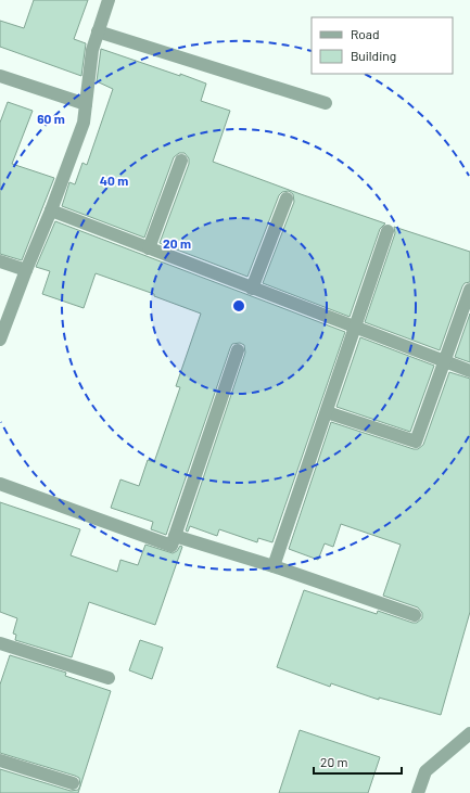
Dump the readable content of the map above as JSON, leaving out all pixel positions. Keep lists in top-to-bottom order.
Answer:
{
  "legend": ["Road", "Building"],
  "scale_bar": "20 m",
  "rings": ["60 m", "40 m", "20 m"]
}
